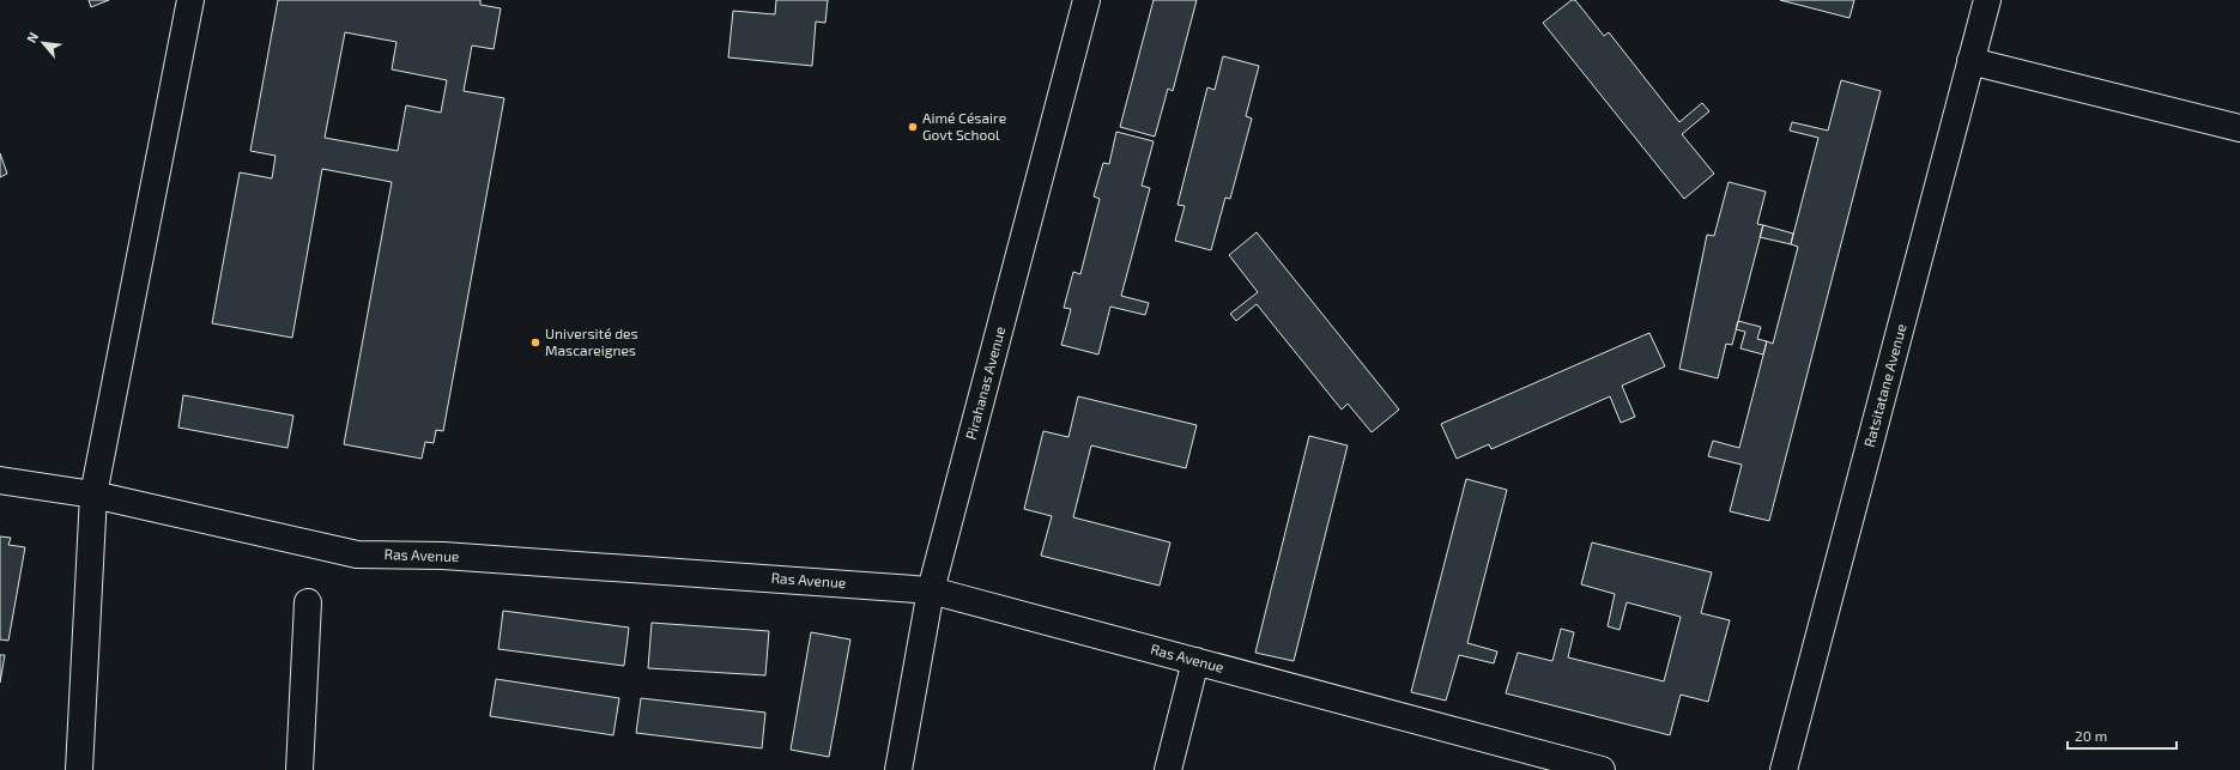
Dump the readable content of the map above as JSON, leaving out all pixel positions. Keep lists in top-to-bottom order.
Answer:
{
  "streets": {
    "street": ["Pirahanas Avenue", "Ratsitatane Avenue", "Ras Avenue"]
  },
  "crossings": [
    ["Pirahanas Avenue", "Ras Avenue"]
  ],
  "places": ["Aimé Césaire Govt School", "Université des Mascareignes"],
  "scale_bar": "20 m",
  "north": "top left"
}
